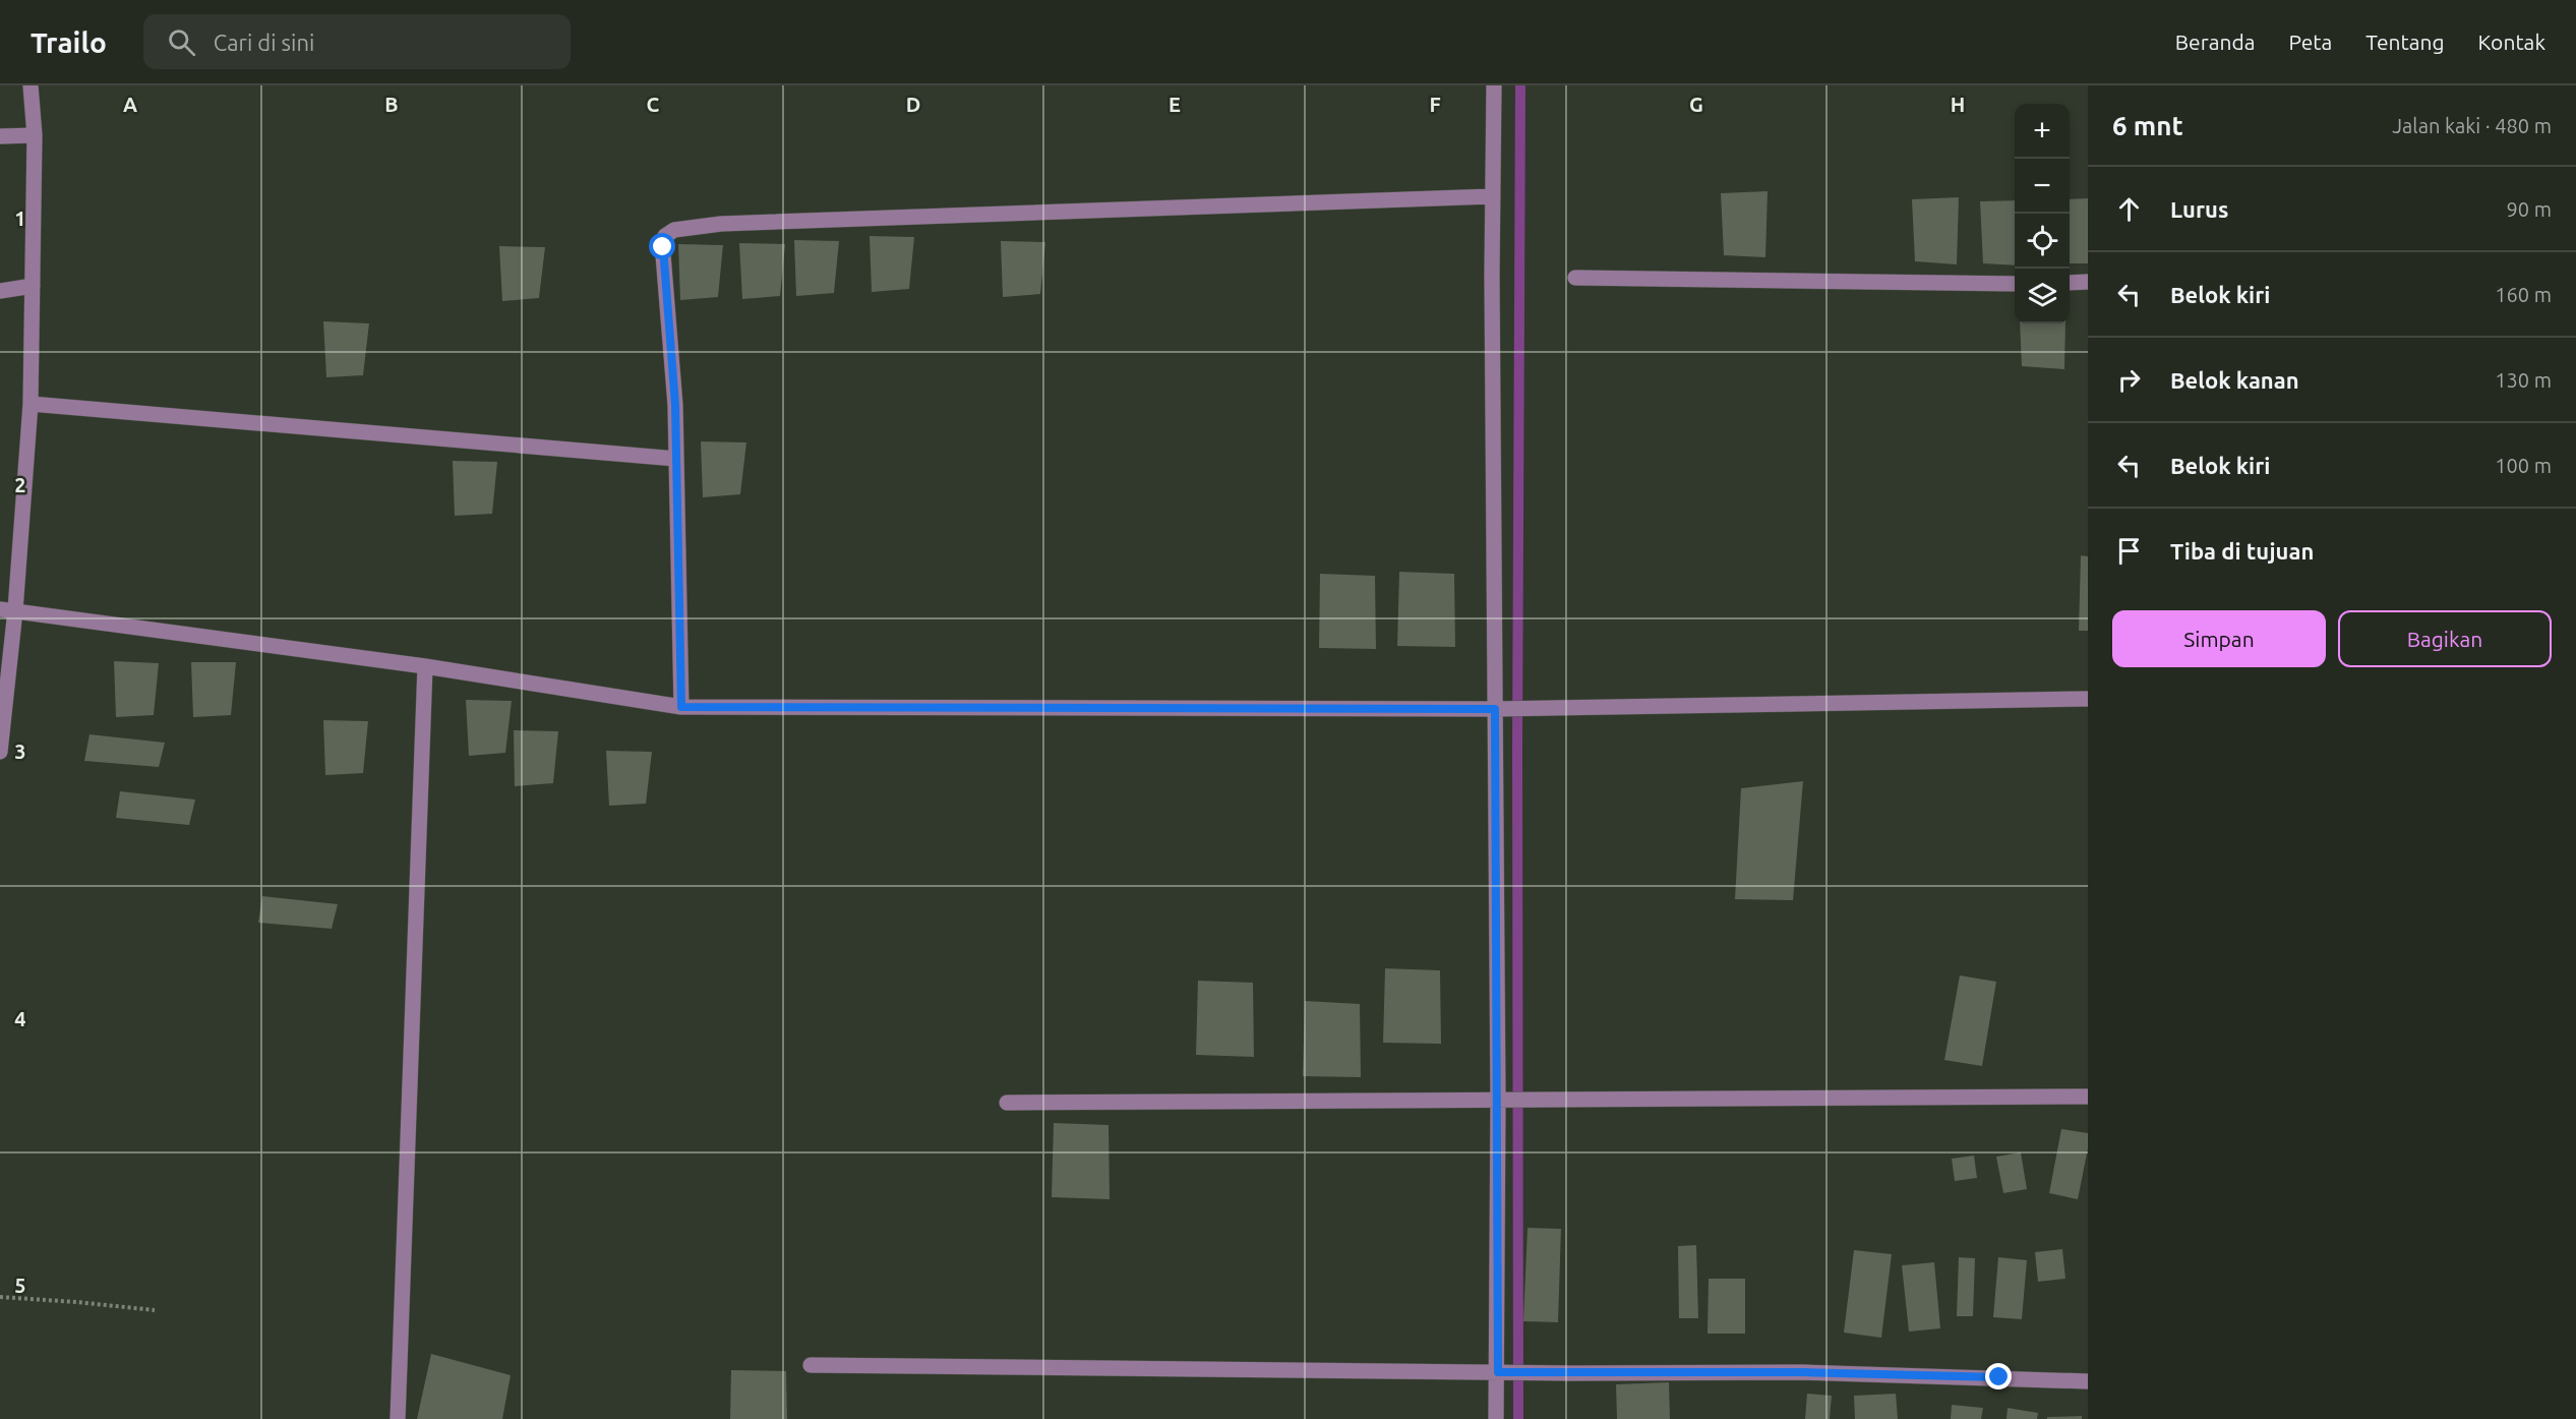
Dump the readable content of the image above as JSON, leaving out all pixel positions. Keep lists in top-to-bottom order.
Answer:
{
  "page": {
    "header": "Trailo",
    "search": "Cari di sini",
    "nav": [
      "Beranda",
      "Peta",
      "Tentang",
      "Kontak"
    ],
    "heading": ["6 mnt", "Jalan kaki · 480 m"],
    "map_buttons": ["+", "−"],
    "list": [
      ["Lurus", "90 m"],
      ["Belok kiri", "160 m"],
      ["Belok kanan", "130 m"],
      ["Belok kiri", "100 m"],
      "Tiba di tujuan"
    ],
    "buttons": ["Simpan", "Bagikan"]
  },
  "grid": {
    "columns": [
      "A",
      "B",
      "C",
      "D",
      "E",
      "F",
      "G",
      "H"
    ],
    "rows": [
      "1",
      "2",
      "3",
      "4",
      "5"
    ]
  }
}
